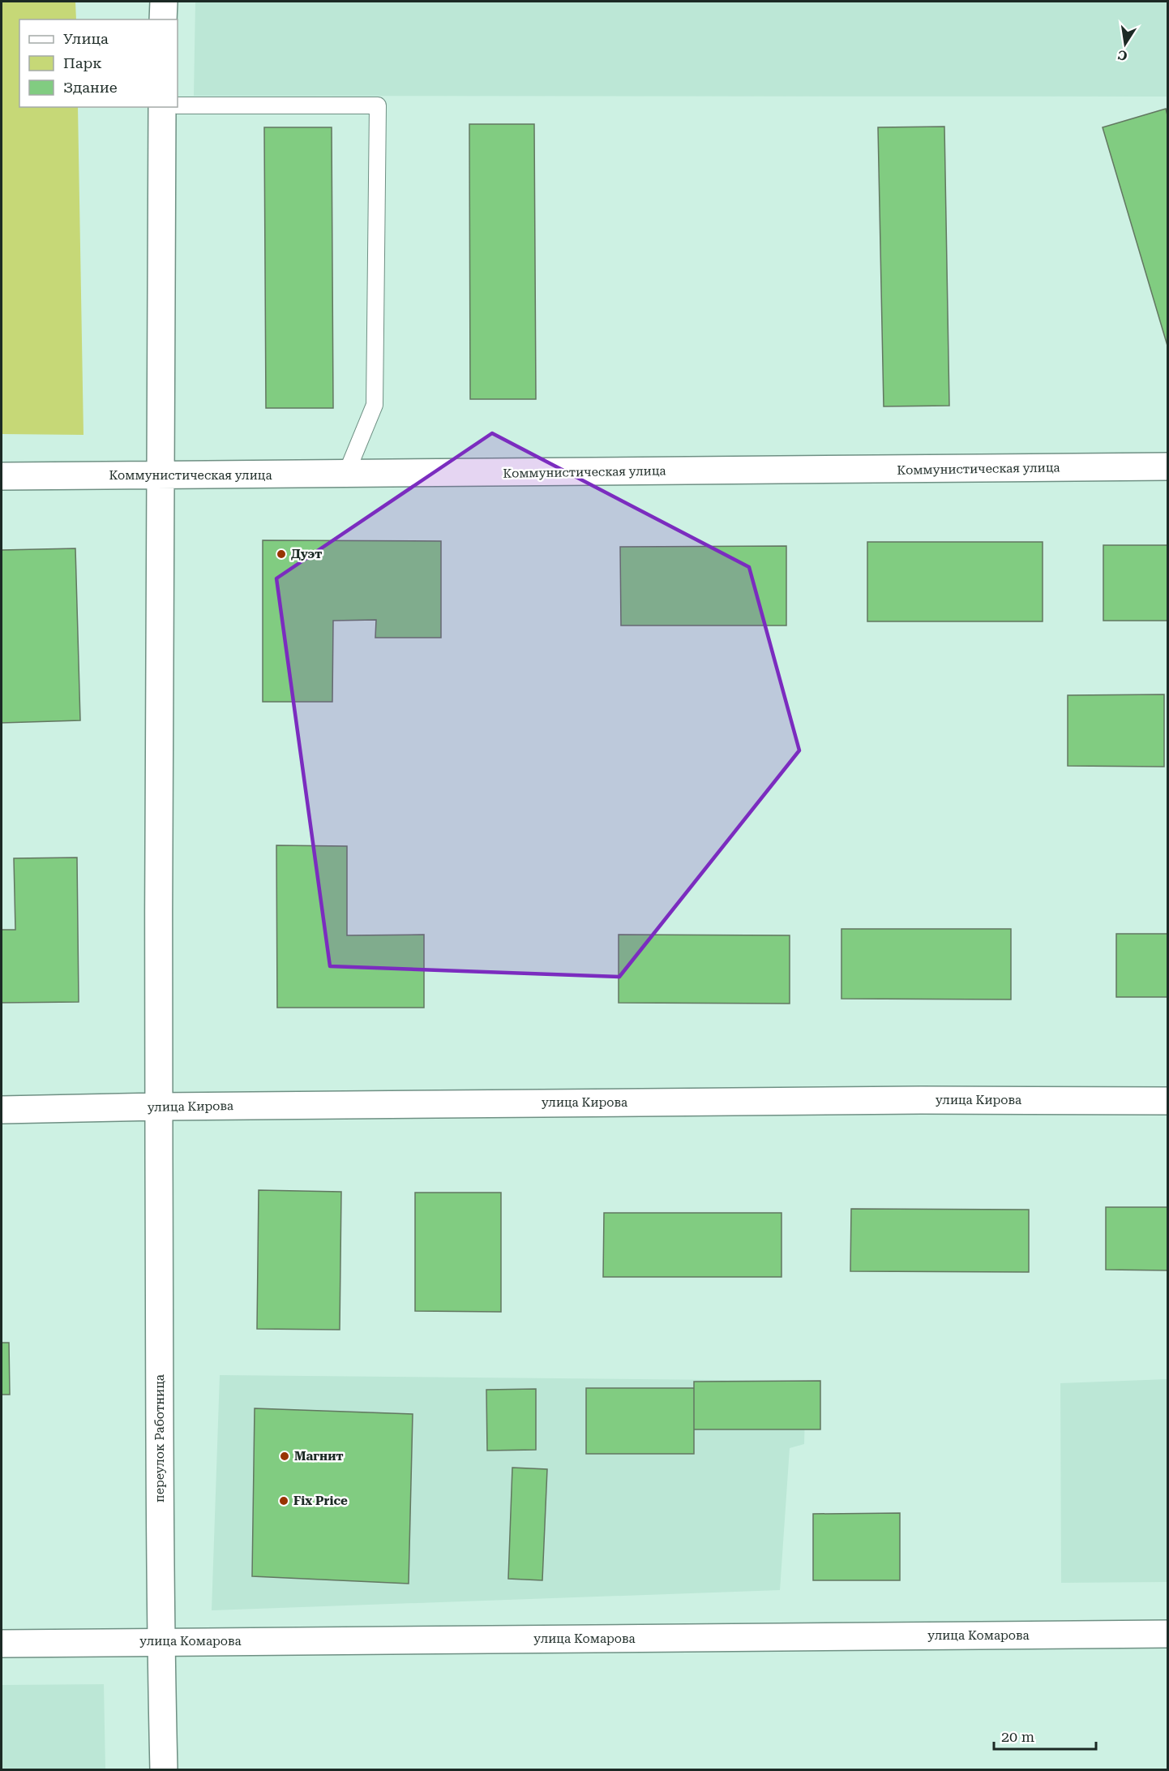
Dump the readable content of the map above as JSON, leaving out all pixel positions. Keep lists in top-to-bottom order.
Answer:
{
  "streets": {
    "street": [
      "Коммунистическая улица",
      "улица Кирова",
      "переулок Работница",
      "улица Комарова"
    ]
  },
  "crossings": [
    ["Коммунистическая улица", "переулок Работница"],
    ["улица Кирова", "переулок Работница"],
    ["переулок Работница", "улица Комарова"]
  ],
  "places": ["Дуэт", "Магнит", "Fix Price"],
  "legend": ["Улица", "Парк", "Здание"],
  "scale_bar": "20 m",
  "north": "bottom"
}
